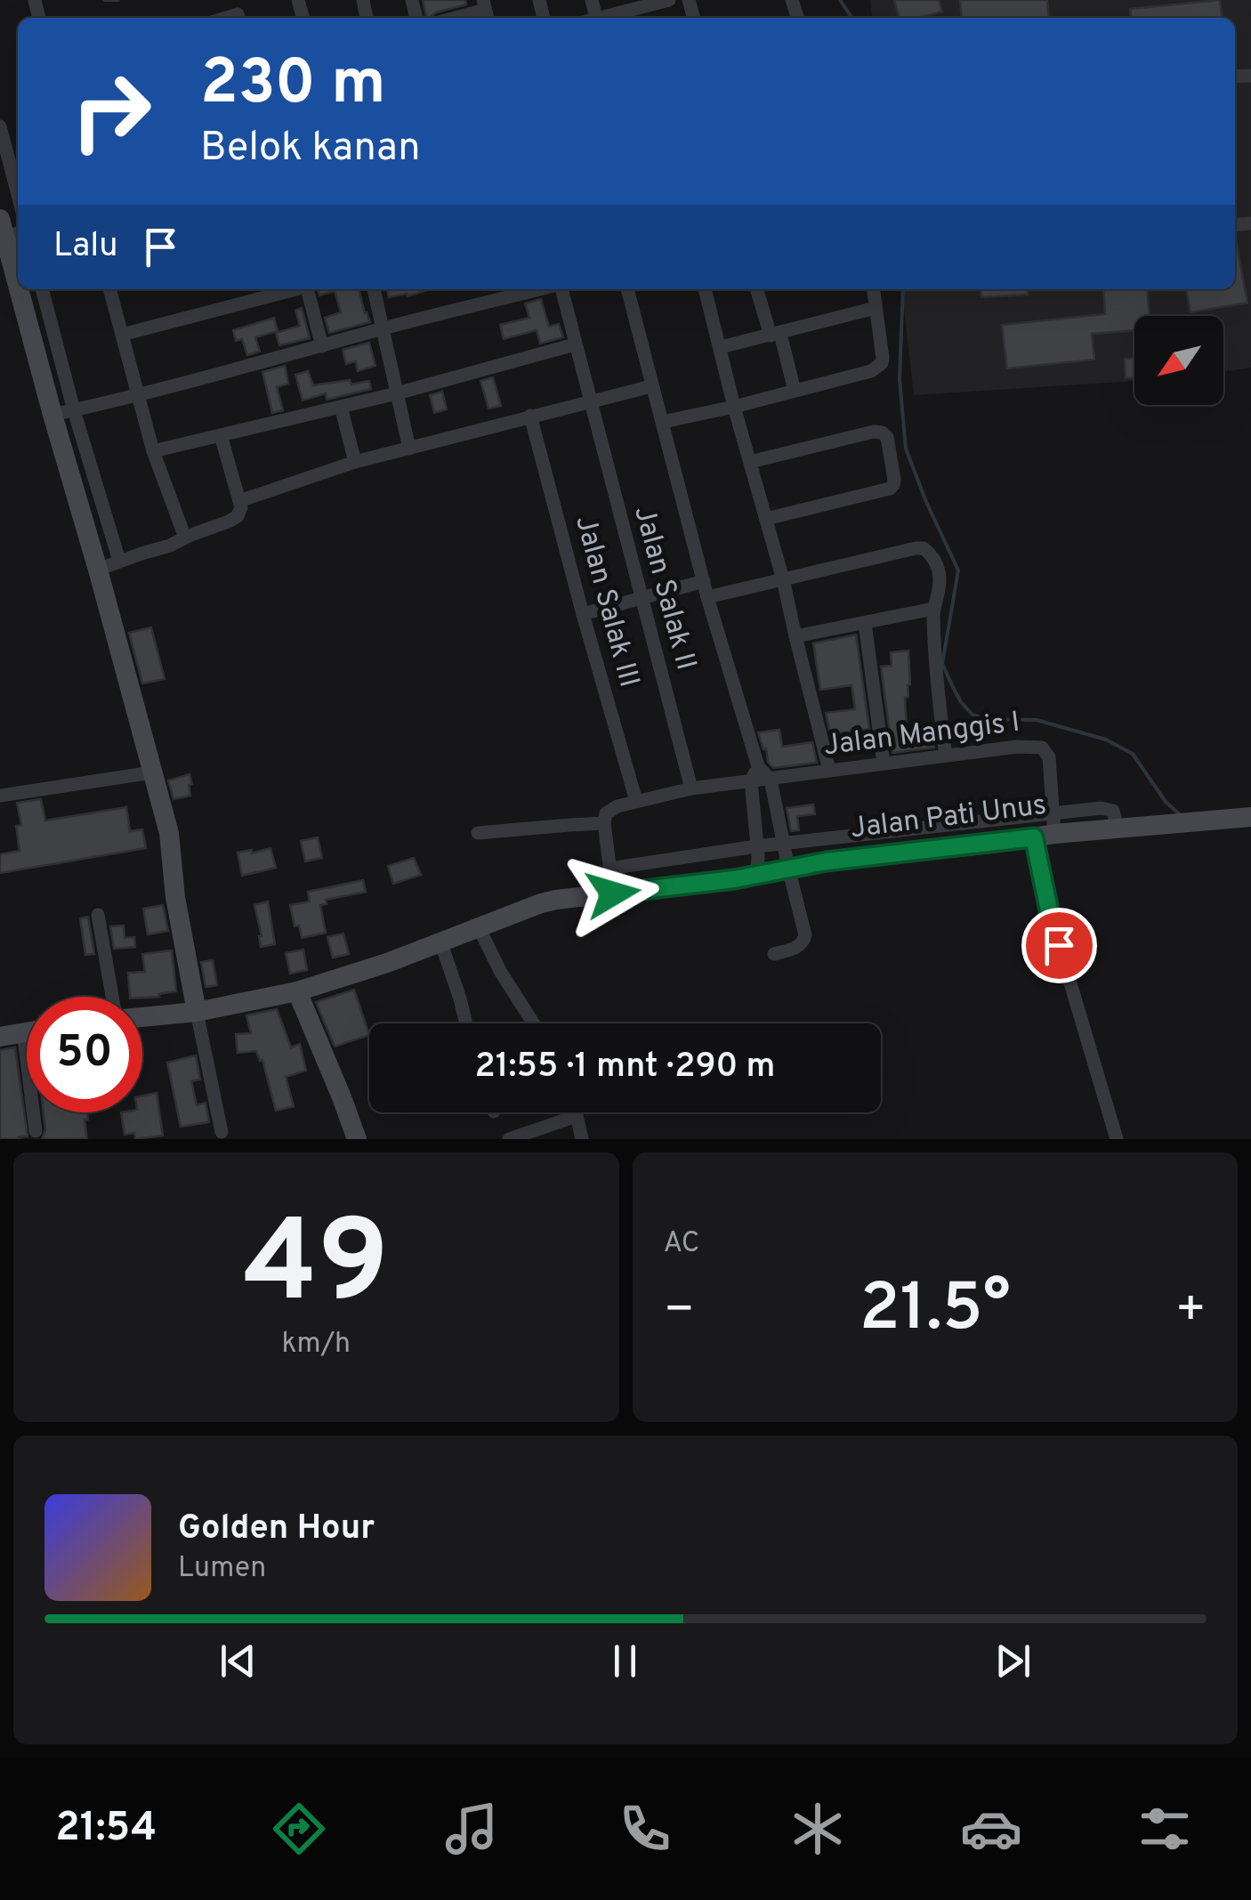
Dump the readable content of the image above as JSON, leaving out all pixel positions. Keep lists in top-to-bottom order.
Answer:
{
  "streets": {
    "main road": ["Jalan Pati Unus"],
    "street": ["Jalan Salak II", "Jalan Salak III", "Jalan Manggis I"]
  },
  "crossings": [
    ["Jalan Salak II", "Jalan Manggis I"],
    ["Jalan Salak III", "Jalan Manggis I"],
    ["Jalan Manggis I", "Jalan Pati Unus"]
  ],
  "north": "bottom left",
  "page": {
    "turn": ["230 m", "Belok kanan"],
    "then": "Lalu",
    "limit": "50",
    "trip": "21:55 · 1 mnt · 290 m",
    "tile": [
      ["49", "km/h"],
      "AC"
    ],
    "heat": ["−", "21.5°", "+"],
    "song": ["Golden Hour", "Lumen"],
    "tabs": "21:54"
  }
}
